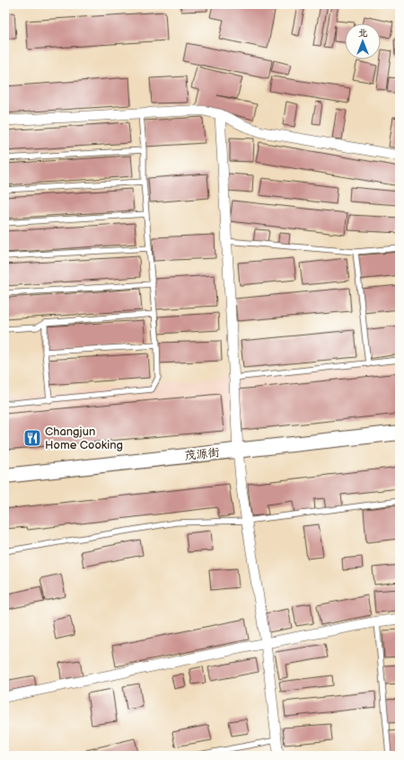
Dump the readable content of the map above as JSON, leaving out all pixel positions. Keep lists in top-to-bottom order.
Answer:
{
  "streets": {
    "main road": ["茂源街"]
  },
  "places": {
    "restaurant": ["Changjun Home Cooking"]
  },
  "north": "top"
}
